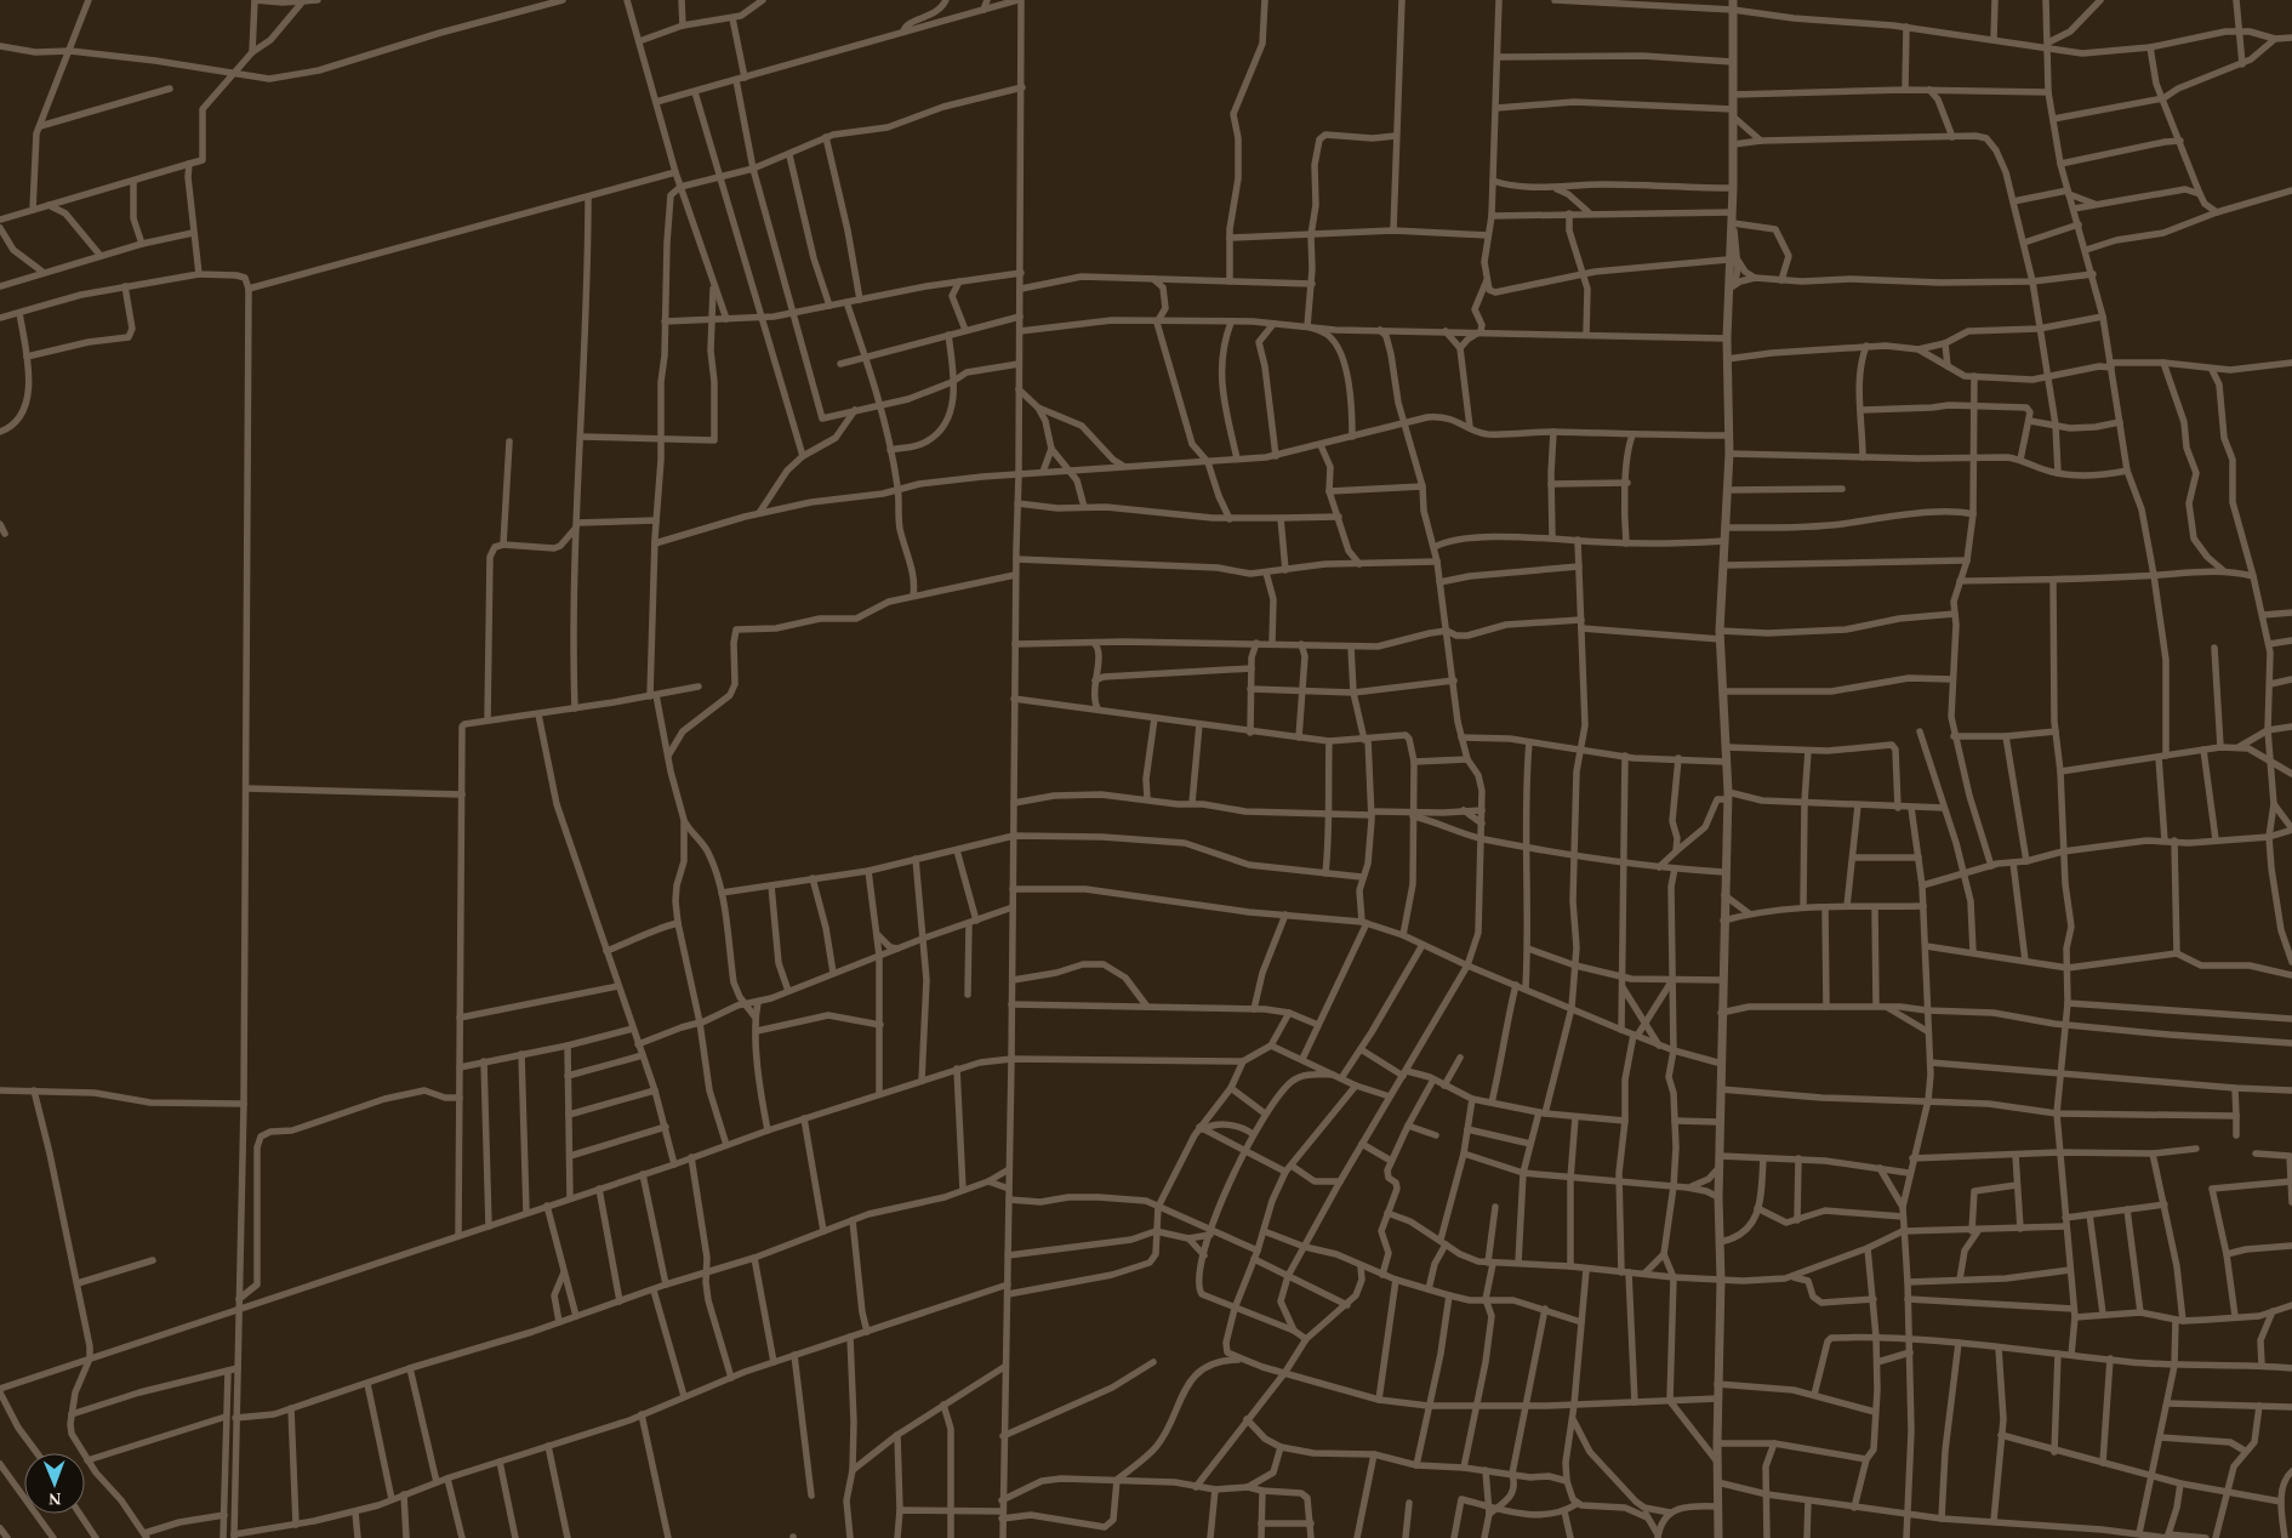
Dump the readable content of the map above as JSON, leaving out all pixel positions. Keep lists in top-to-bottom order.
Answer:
{
  "north": "bottom"
}
